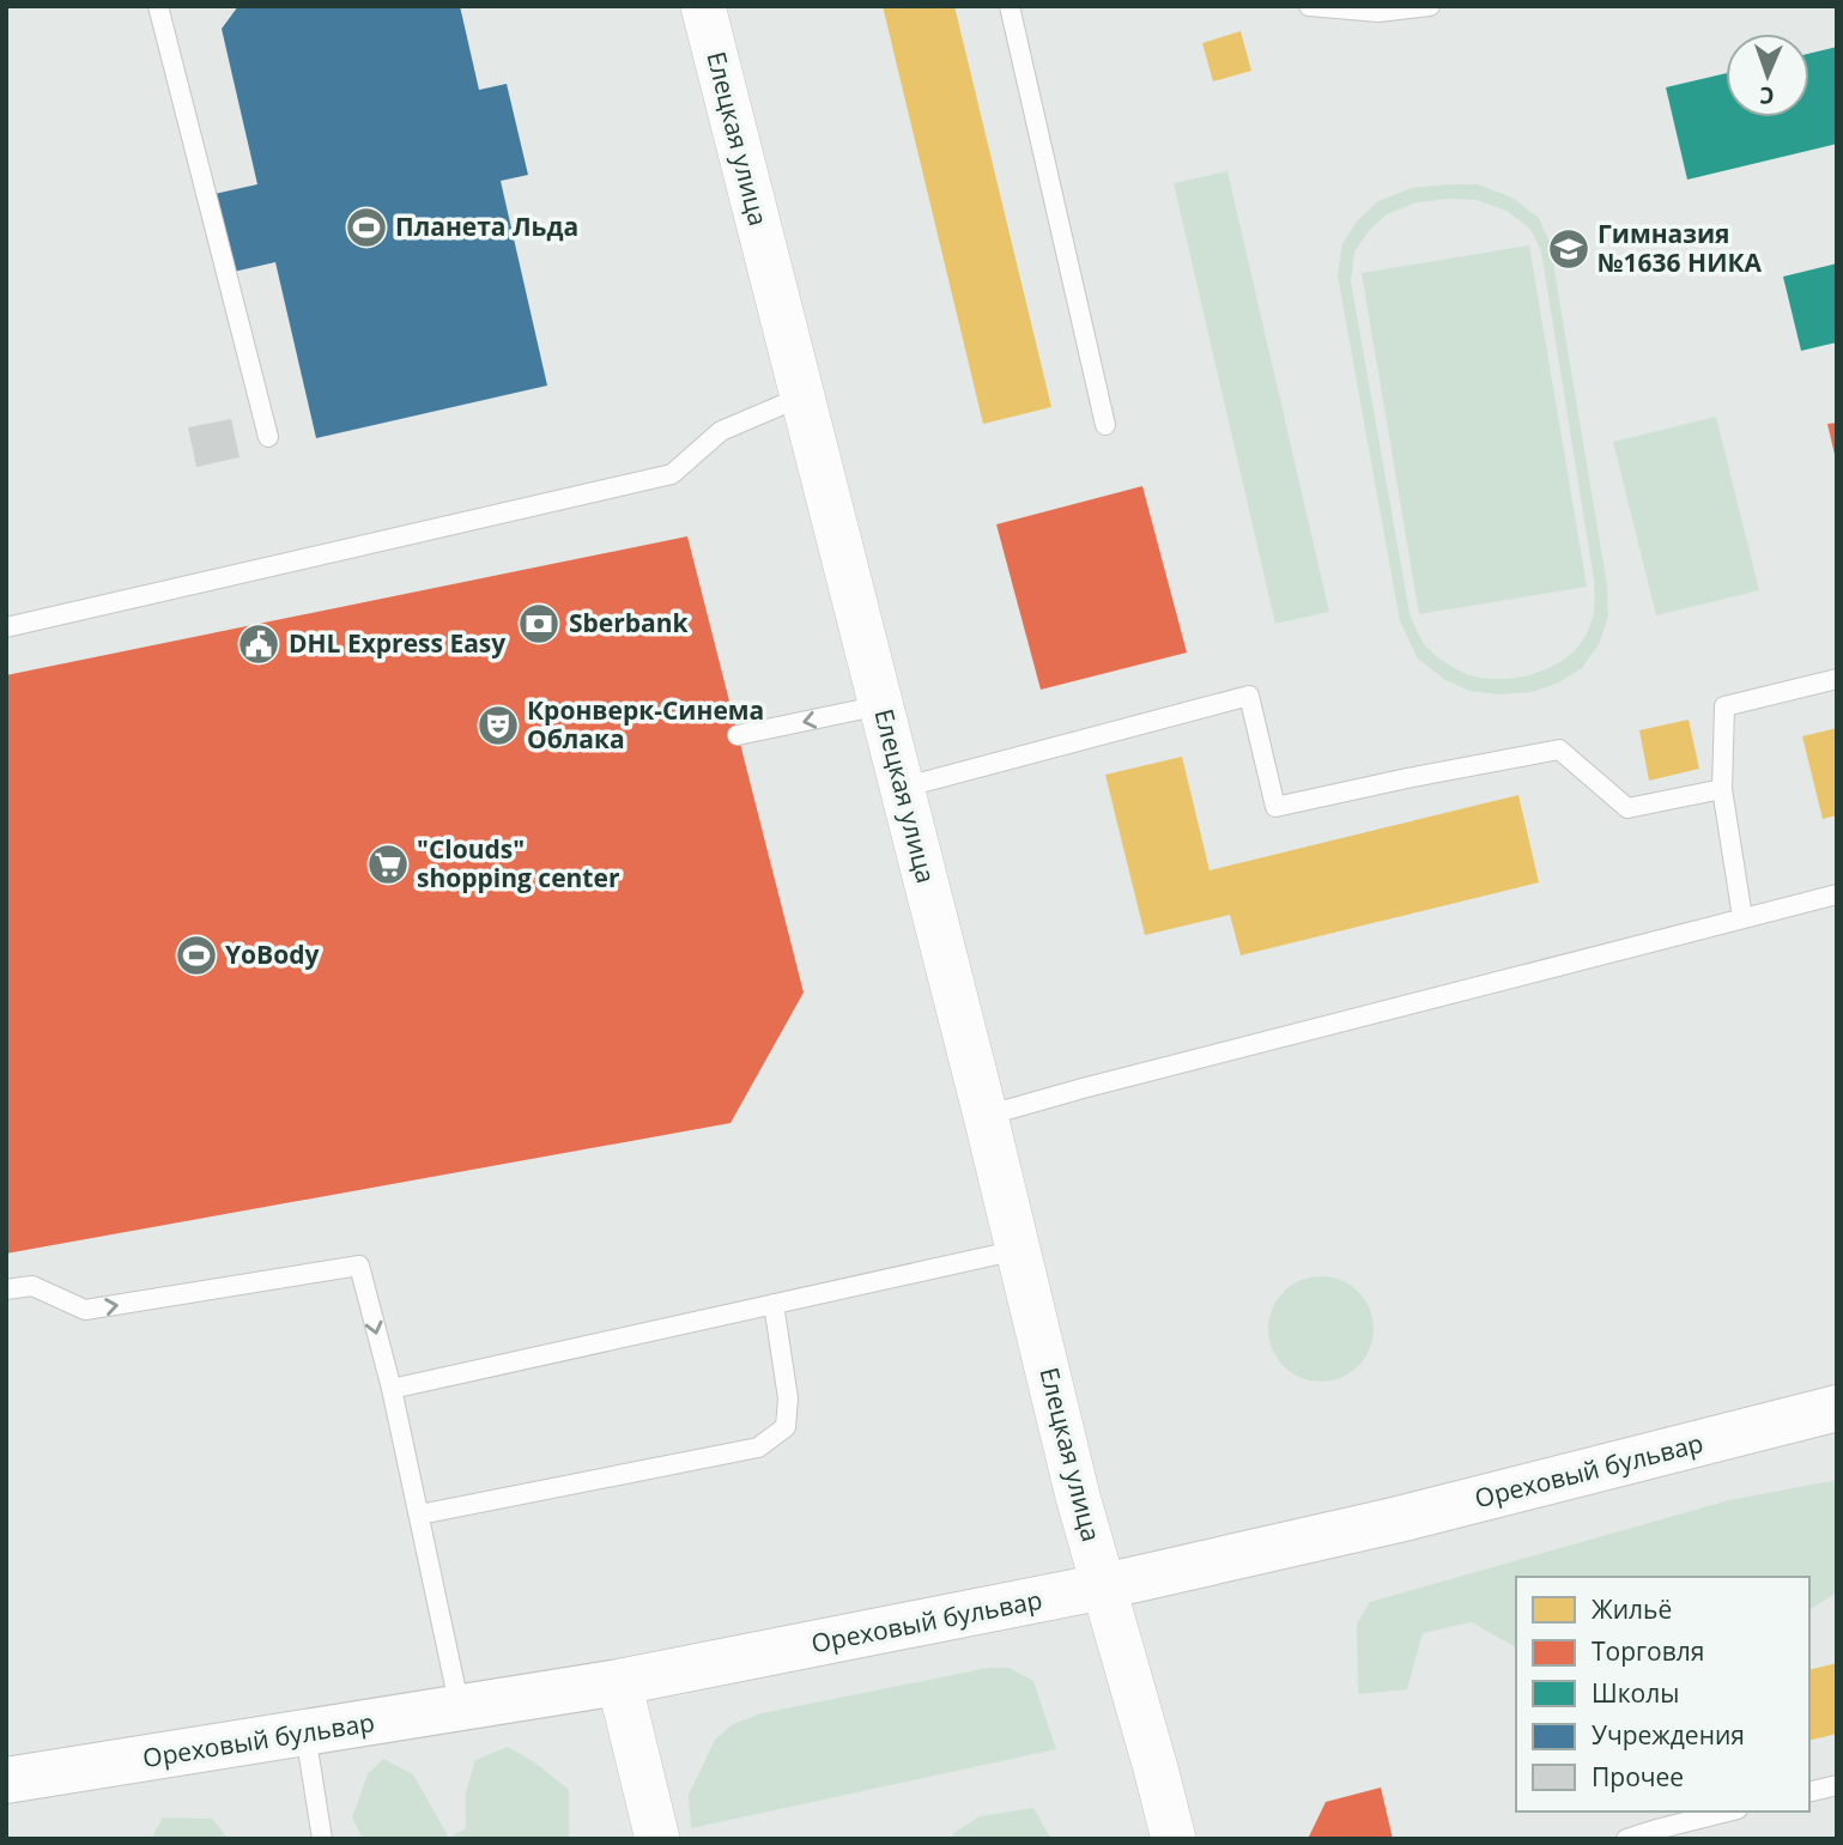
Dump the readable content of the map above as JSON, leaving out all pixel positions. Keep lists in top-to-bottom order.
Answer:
{
  "streets": {
    "main road": ["Ореховый бульвар"],
    "street": ["Елецкая улица"]
  },
  "crossings": [
    ["Елецкая улица", "Ореховый бульвар"]
  ],
  "places": {
    "sports": ["Планета Льда", "YoBody"],
    "school or university": ["Гимназия №1636 НИКА"],
    "bank": ["Sberbank"],
    "public building": ["DHL Express Easy"],
    "theatre": ["Кронверк-Синема Облака"],
    "supermarket": ["\"Clouds\" shopping center"]
  },
  "legend": [
    "Жильё",
    "Торговля",
    "Школы",
    "Учреждения",
    "Прочее"
  ],
  "north": "bottom"
}
